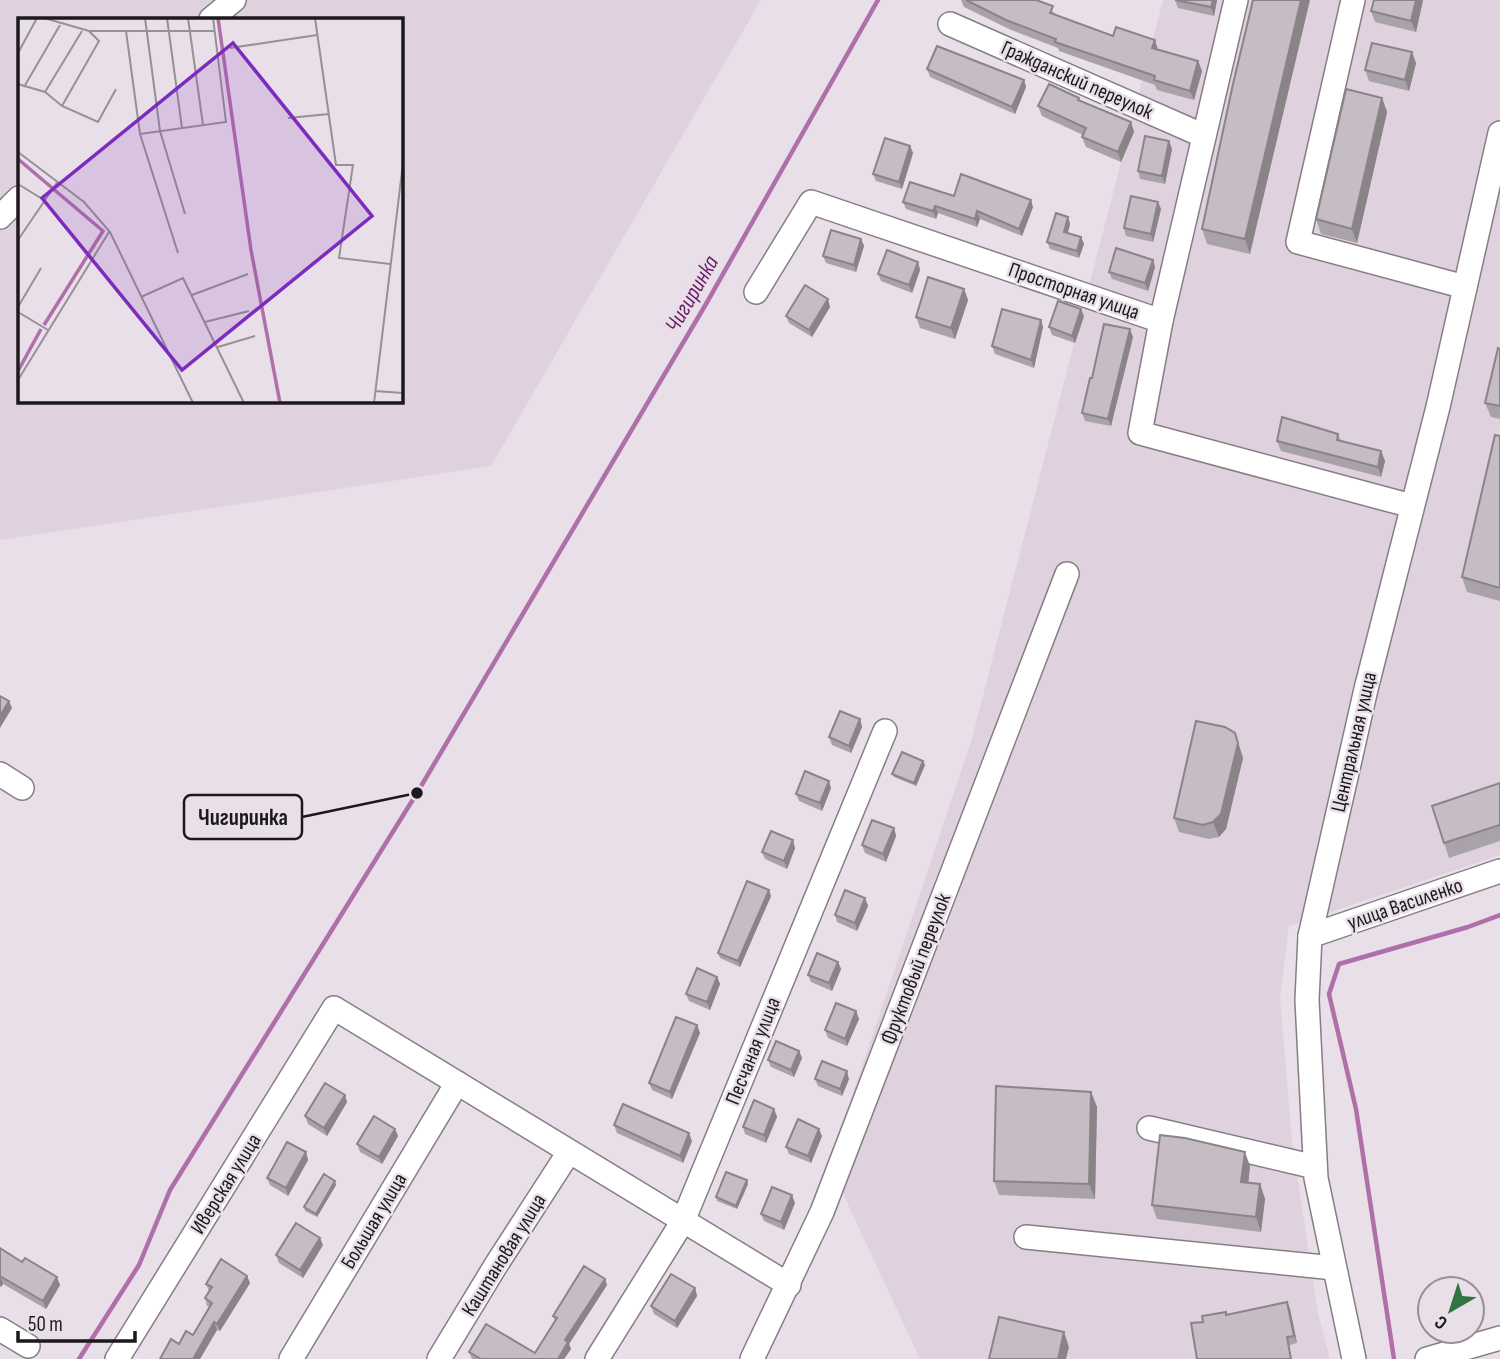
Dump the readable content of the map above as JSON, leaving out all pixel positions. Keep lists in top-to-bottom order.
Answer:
{
  "streets": {
    "street": [
      "Гражданский переулок",
      "Просторная улица",
      "Центральная улица",
      "улица Василенко",
      "Фруктовый переулок",
      "Песчаная улица",
      "Иверская улица",
      "Большая улица",
      "Каштановая улица"
    ]
  },
  "crossings": [
    ["Просторная улица", "Центральная улица"],
    ["Центральная улица", "улица Василенко"],
    ["Иверская улица", "Большая улица"]
  ],
  "water": ["Чигиринка"],
  "places": ["Чигиринка"],
  "scale_bar": "50 m",
  "north": "bottom left"
}
